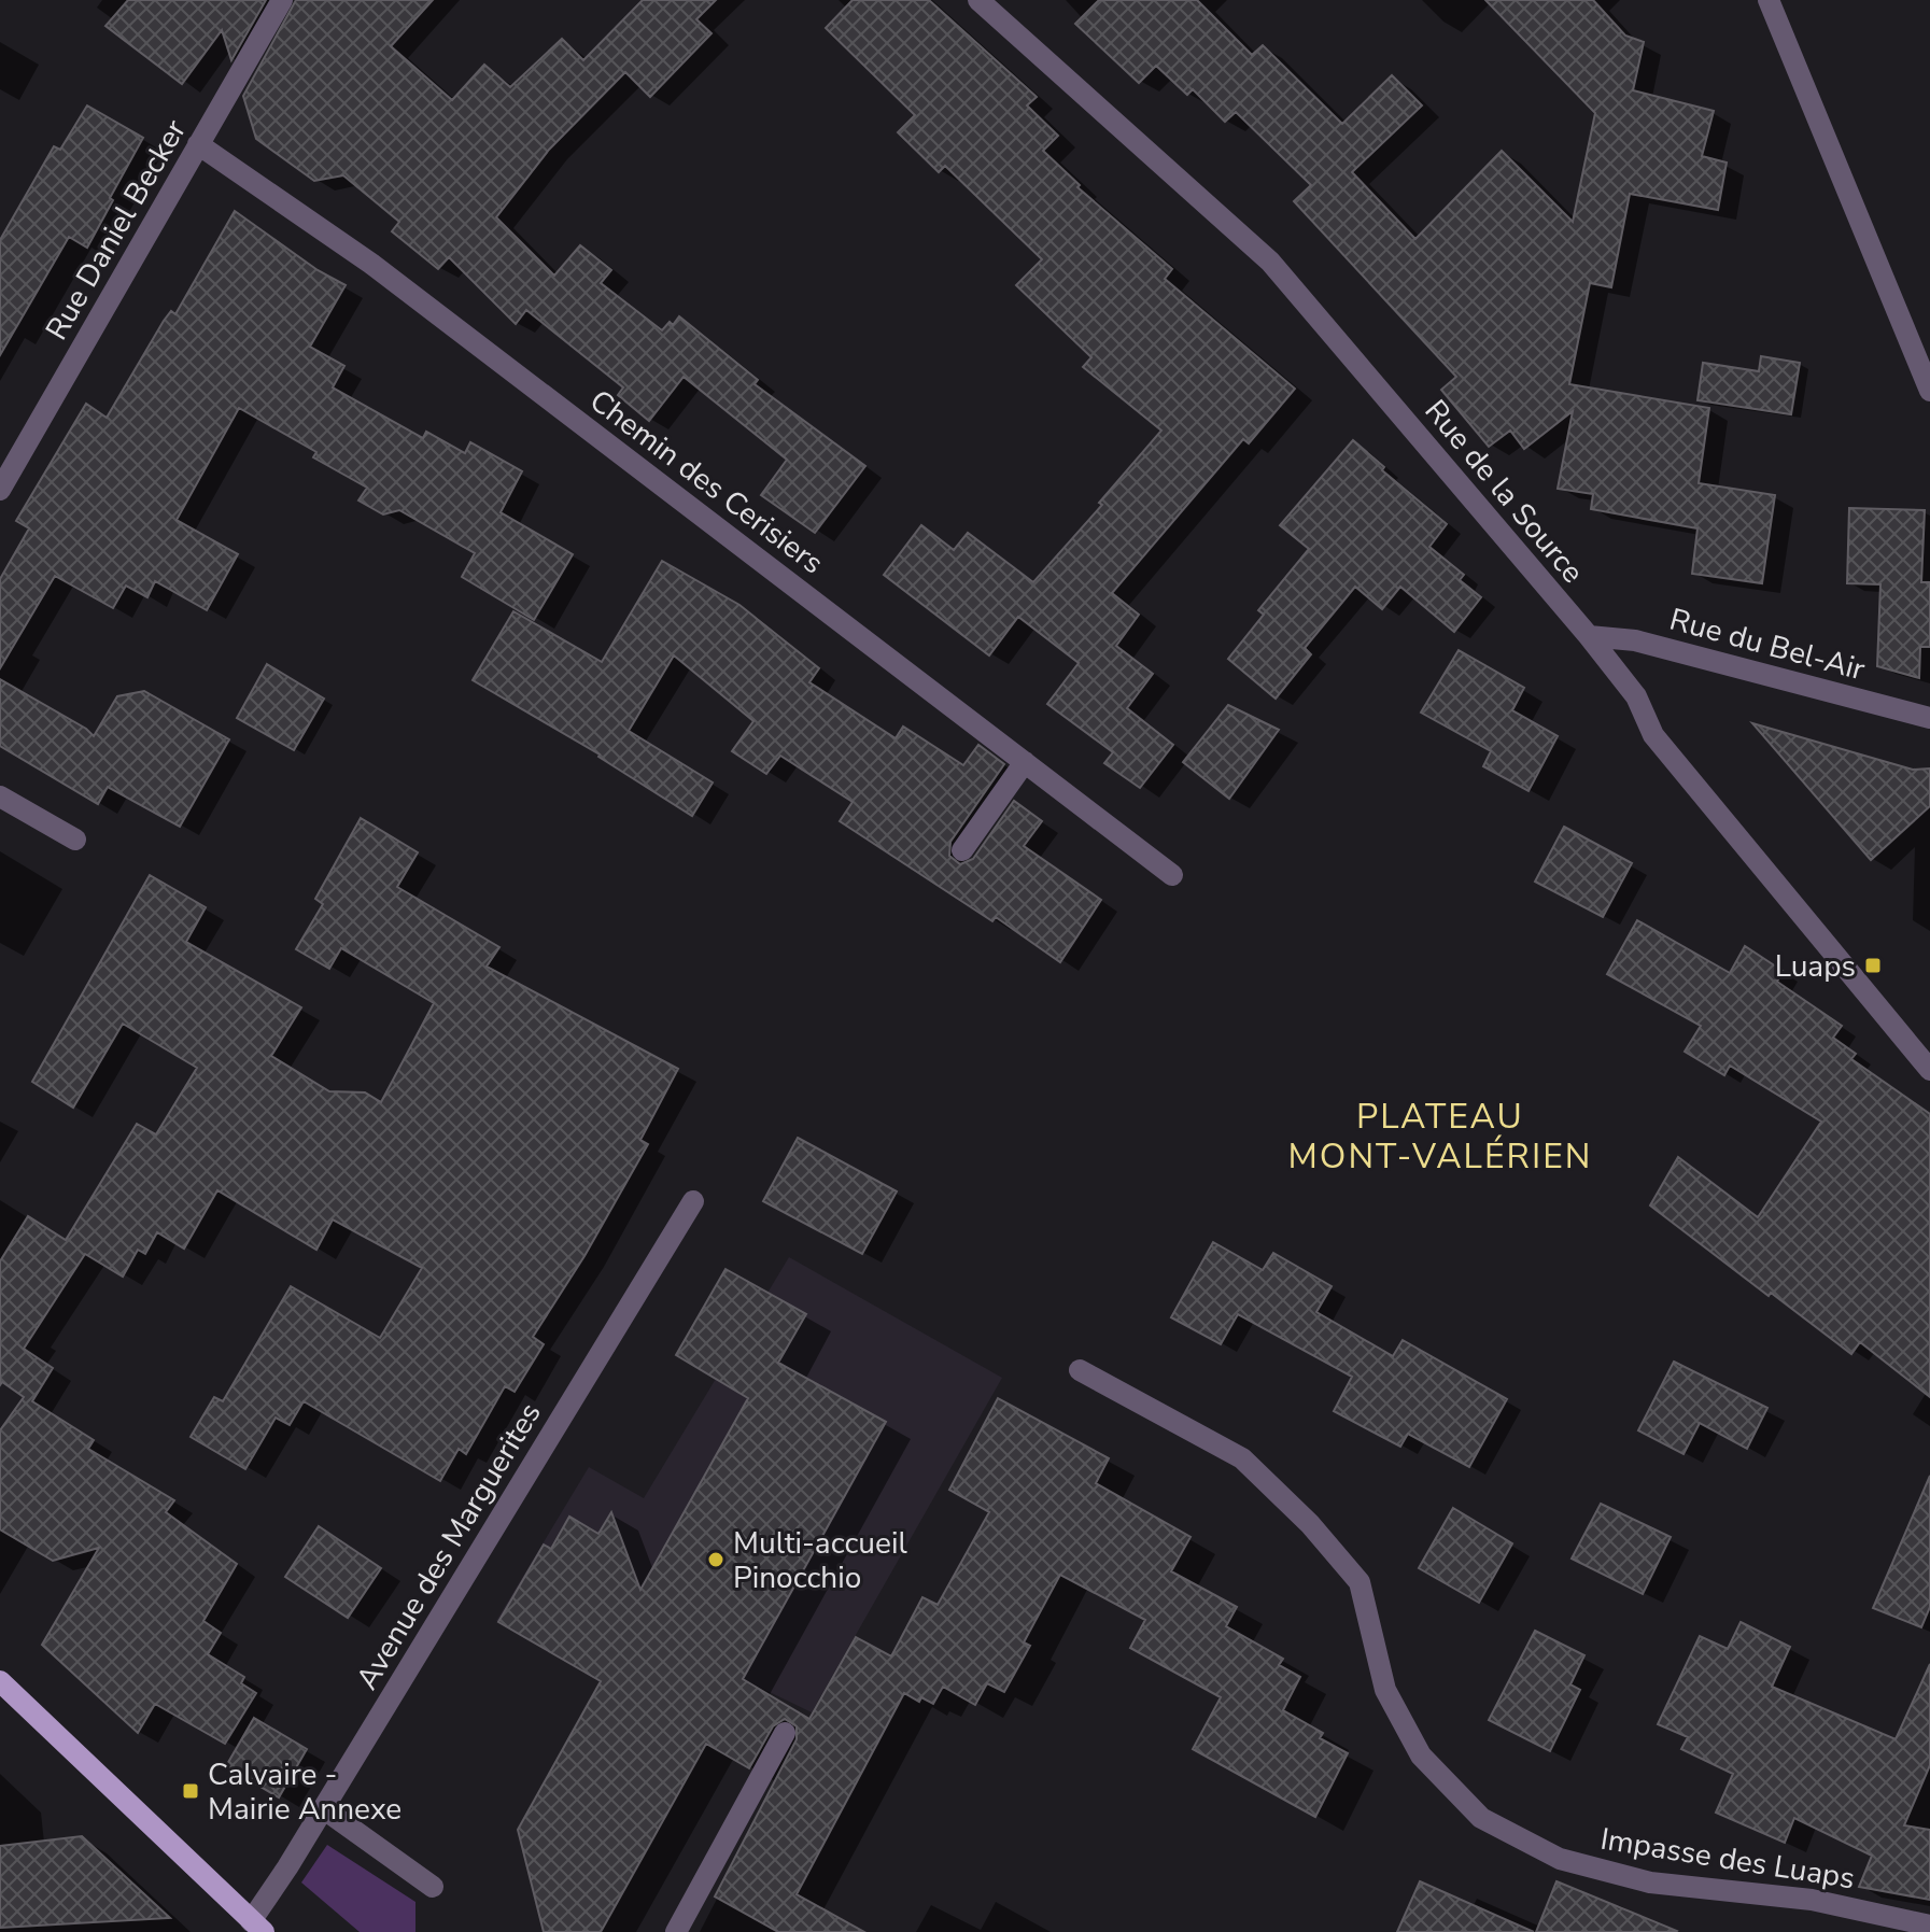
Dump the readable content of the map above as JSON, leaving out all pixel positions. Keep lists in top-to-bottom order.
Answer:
{
  "streets": {
    "street": [
      "Rue Daniel Becker",
      "Chemin des Cerisiers",
      "Rue de la Source",
      "Rue du Bel-Air",
      "Avenue des Marguerites",
      "Impasse des Luaps"
    ]
  },
  "crossings": [
    ["Rue Daniel Becker", "Chemin des Cerisiers"],
    ["Rue de la Source", "Rue du Bel-Air"]
  ],
  "districts": ["PLATEAU MONT-VALÉRIEN"],
  "places": {
    "transit": ["Luaps", "Calvaire - Mairie Annexe"],
    "other": ["Multi-accueil Pinocchio"]
  }
}
